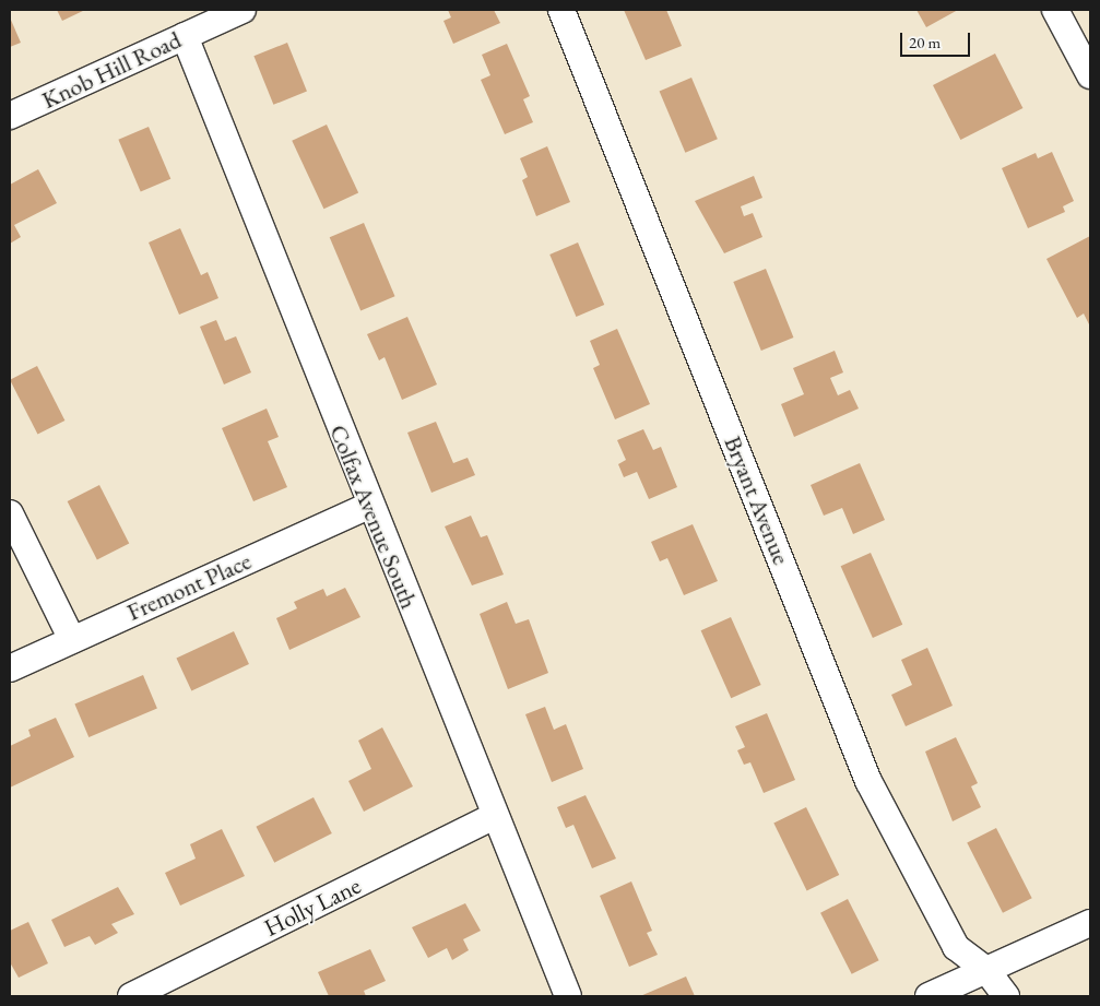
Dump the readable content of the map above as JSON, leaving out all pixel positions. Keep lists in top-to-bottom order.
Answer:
{
  "streets": {
    "street": [
      "Knob Hill Road",
      "Bryant Avenue",
      "Colfax Avenue South",
      "Fremont Place",
      "Holly Lane"
    ]
  },
  "crossings": [
    ["Knob Hill Road", "Colfax Avenue South"],
    ["Colfax Avenue South", "Fremont Place"],
    ["Colfax Avenue South", "Holly Lane"]
  ],
  "scale_bar": "20 m"
}
